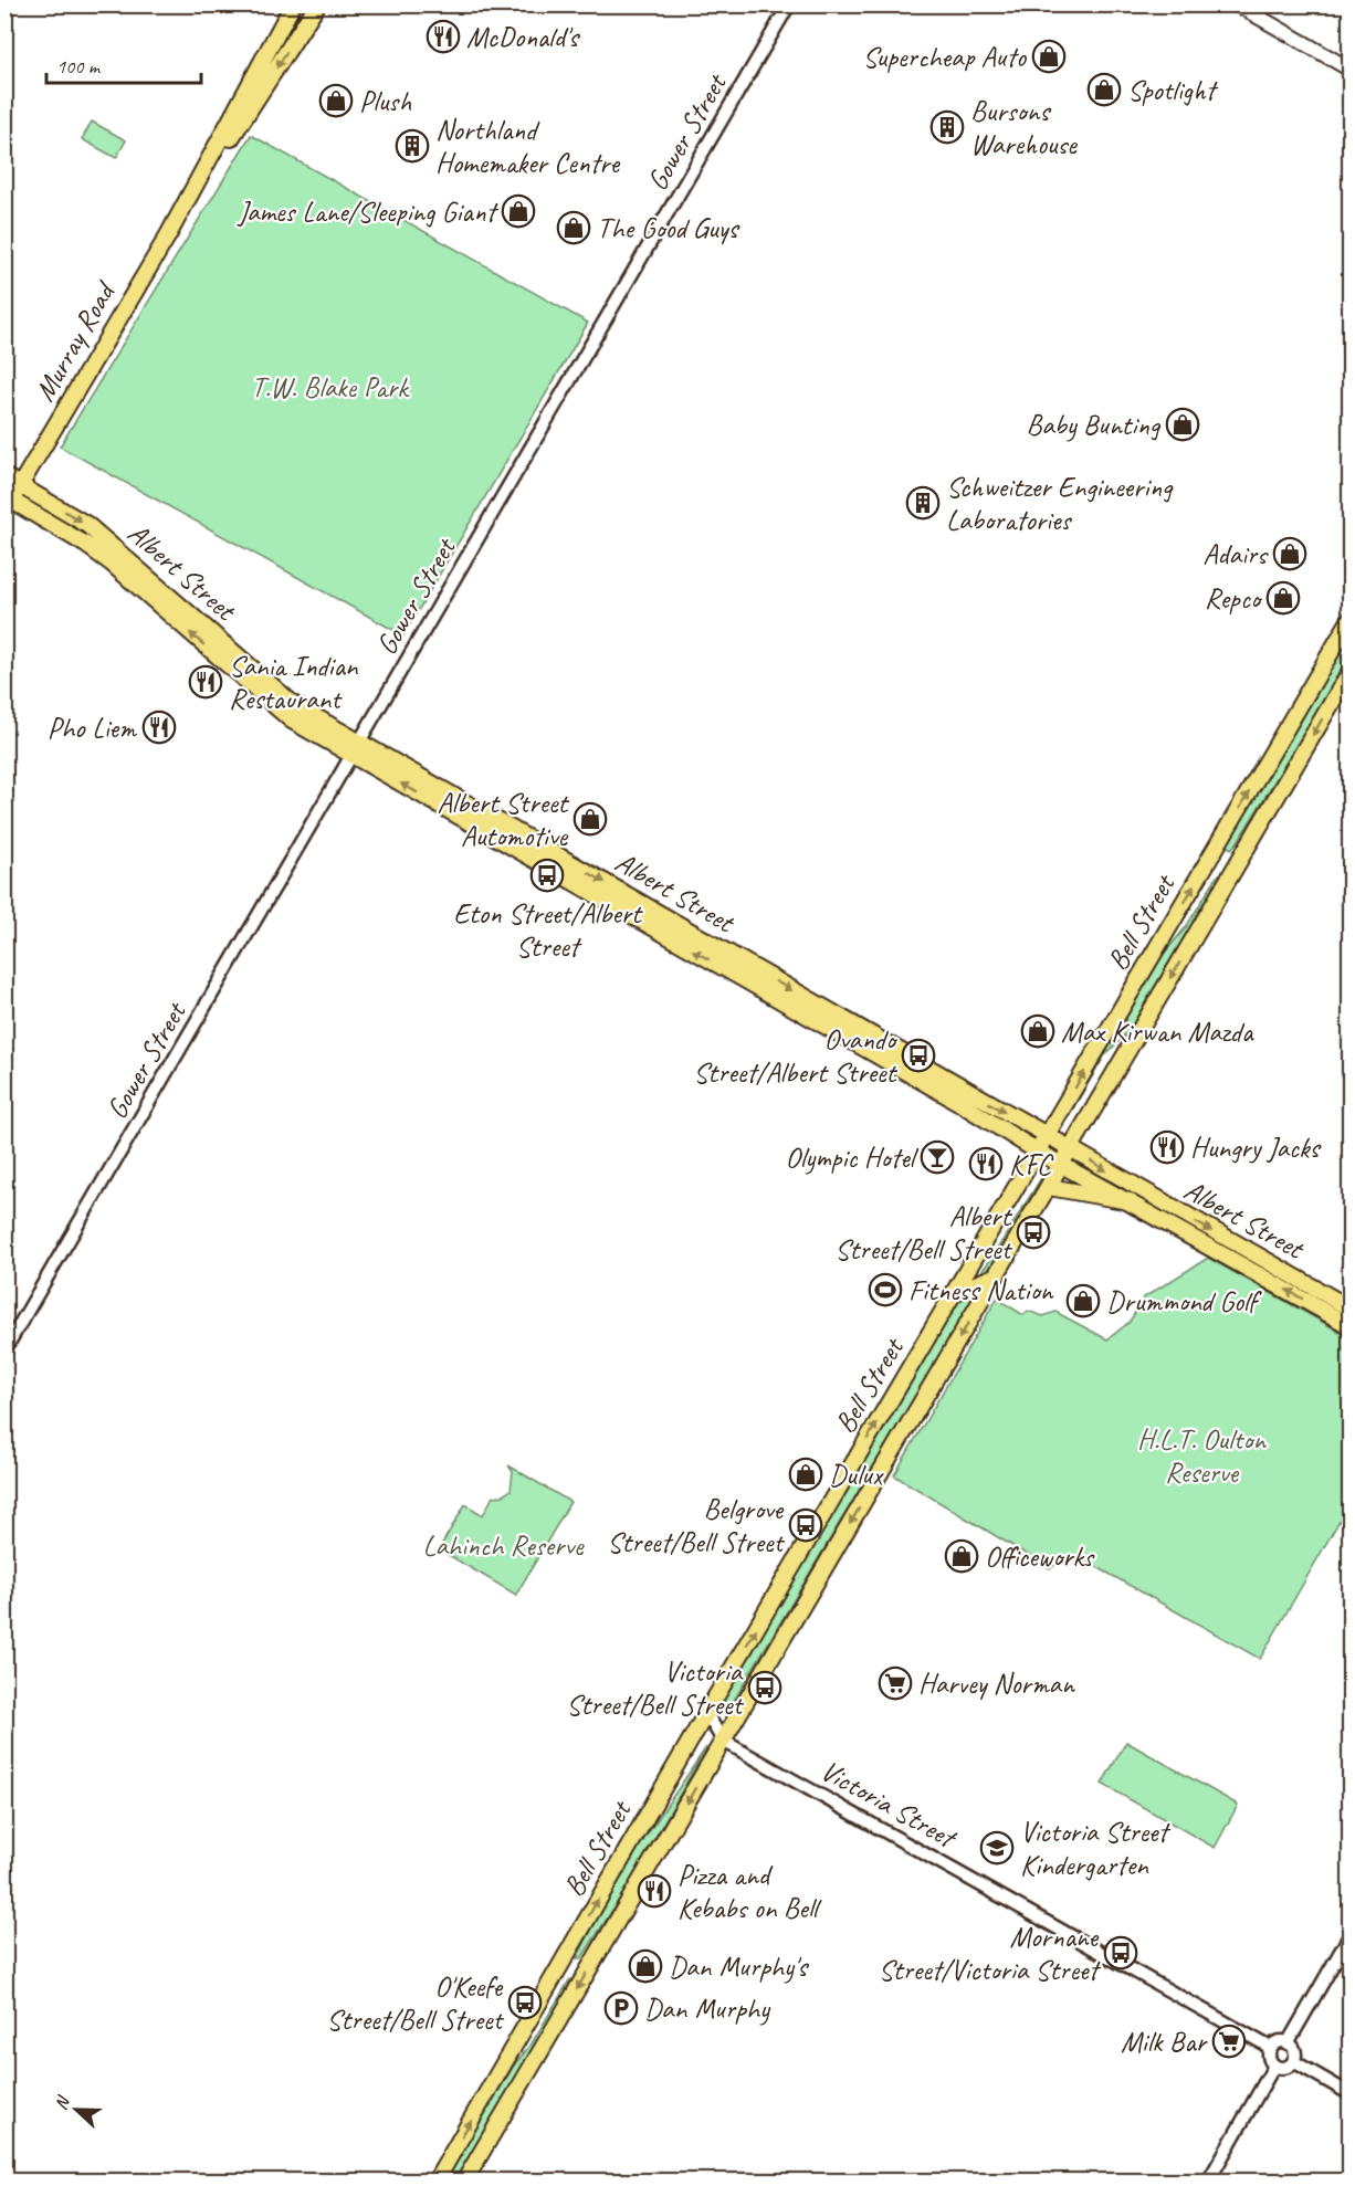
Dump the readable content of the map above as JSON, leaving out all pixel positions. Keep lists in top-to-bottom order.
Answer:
{
  "streets": {
    "main road": ["Murray Road", "Albert Street", "Bell Street"],
    "street": ["Gower Street", "Victoria Street"]
  },
  "crossings": [
    ["Gower Street", "Albert Street"],
    ["Murray Road", "Albert Street"],
    ["Albert Street", "Bell Street"],
    ["Bell Street", "Victoria Street"]
  ],
  "parks": ["T.W. Blake Park", "H.L.T. Oulton Reserve", "Lahinch Reserve"],
  "places": {
    "restaurant": [
      "McDonald's",
      "Sania Indian Restaurant",
      "Pho Liem",
      "Hungry Jacks",
      "KFC",
      "Pizza and Kebabs on Bell"
    ],
    "shop": [
      "Supercheap Auto",
      "Spotlight",
      "Plush",
      "James Lane/Sleeping Giant",
      "The Good Guys",
      "Baby Bunting",
      "Adairs",
      "Repco",
      "Albert Street Automotive",
      "Max Kirwan Mazda",
      "Drummond Golf",
      "Dulux",
      "Officeworks",
      "Dan Murphy's"
    ],
    "building": ["Bursons Warehouse", "Northland Homemaker Centre", "Schweitzer Engineering Laboratories"],
    "bus stop": [
      "Eton Street/Albert Street",
      "Ovando Street/Albert Street",
      "Albert Street/Bell Street",
      "Belgrove Street/Bell Street",
      "Victoria Street/Bell Street",
      "Mornane Street/Victoria Street",
      "O'Keefe Street/Bell Street"
    ],
    "bar": ["Olympic Hotel"],
    "sports": ["Fitness Nation"],
    "supermarket": ["Harvey Norman", "Milk Bar"],
    "school or university": ["Victoria Street Kindergarten"],
    "parking": ["Dan Murphy"]
  },
  "scale_bar": "100 m",
  "north": "left"
}
